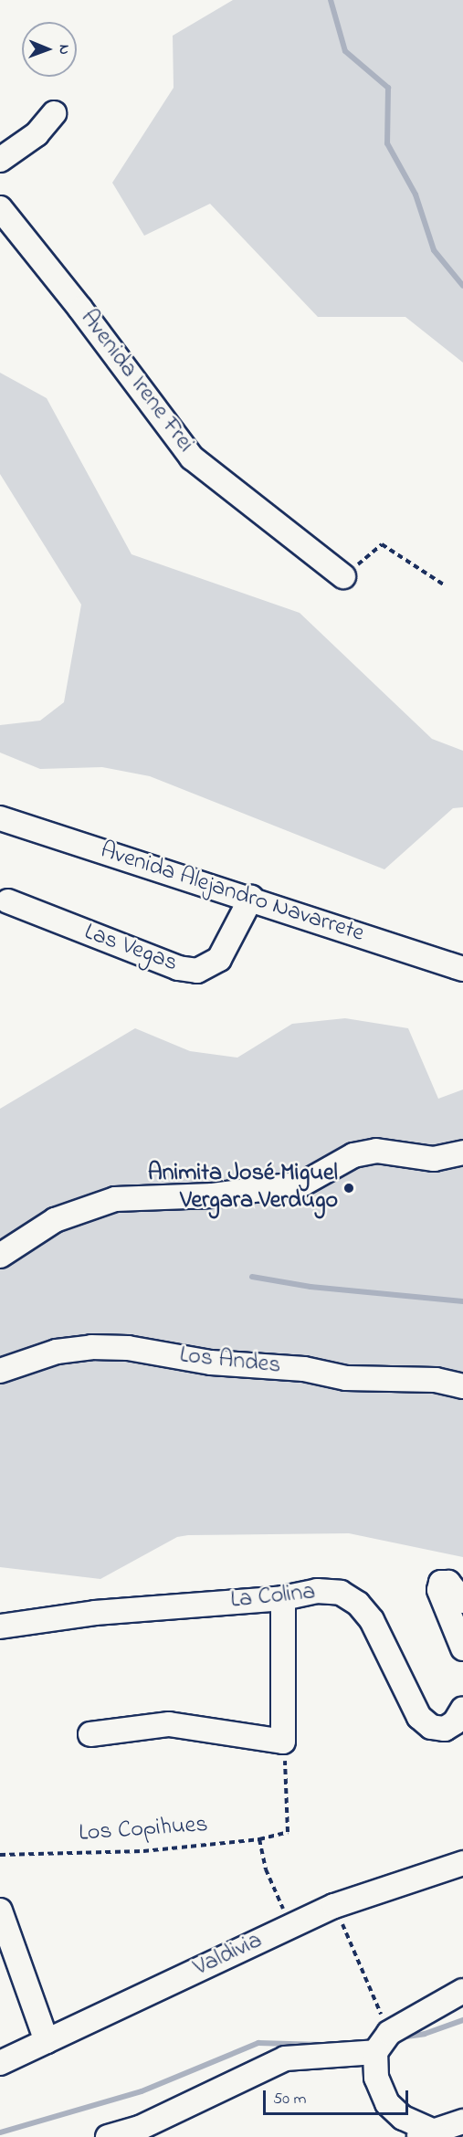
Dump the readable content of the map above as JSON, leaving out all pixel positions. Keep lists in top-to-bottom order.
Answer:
{
  "streets": {
    "street": [
      "Avenida Irene Frei",
      "Avenida Alejandro Navarrete",
      "Las Vegas",
      "Los Andes",
      "La Colina",
      "Valdivia"
    ],
    "path": ["Los Copihues"]
  },
  "crossings": [
    ["Avenida Alejandro Navarrete", "Las Vegas"]
  ],
  "places": ["Animita José Miguel Vergara Verdugo"],
  "scale_bar": "50 m",
  "north": "right"
}
